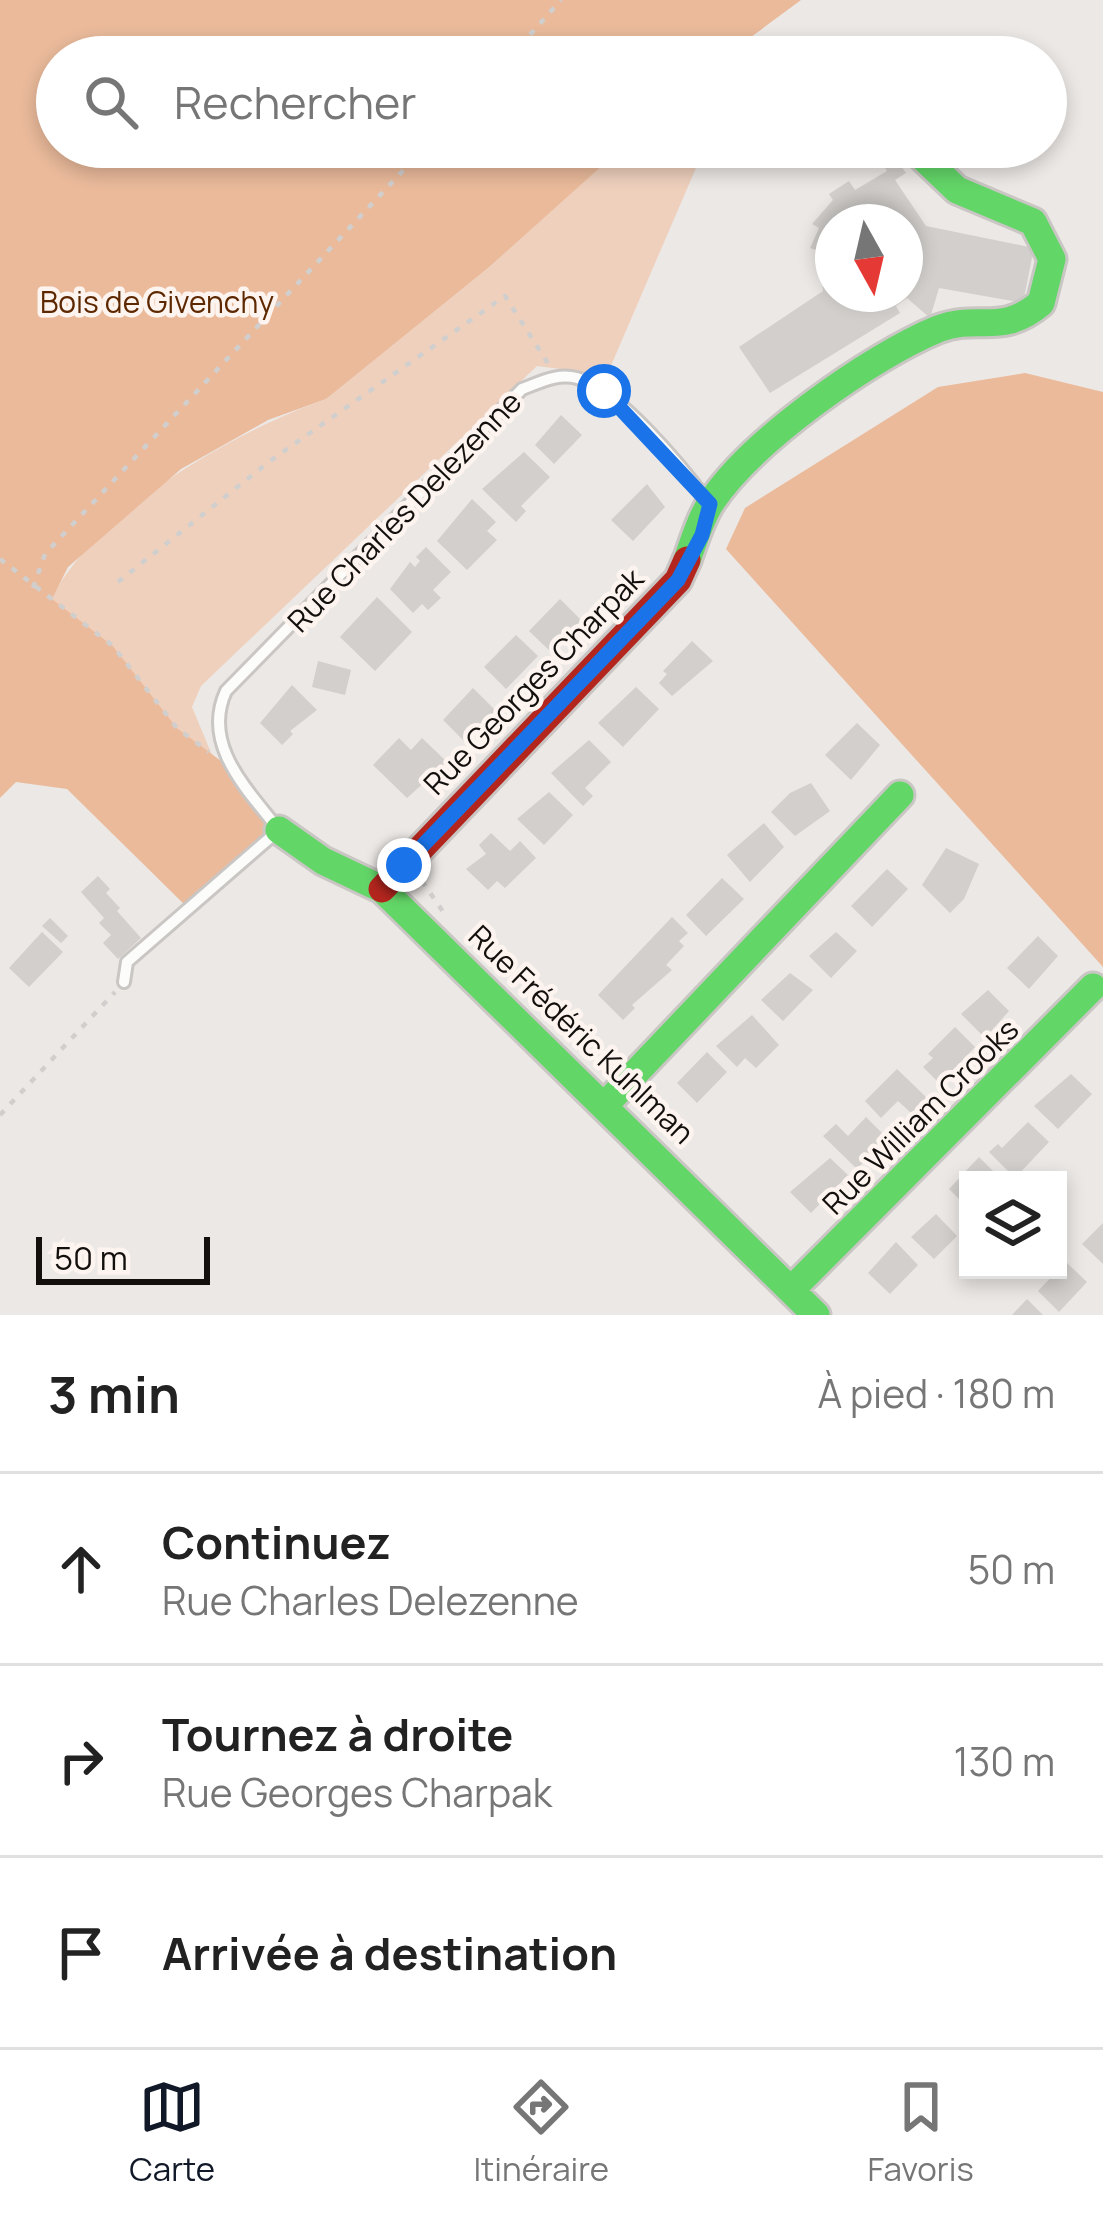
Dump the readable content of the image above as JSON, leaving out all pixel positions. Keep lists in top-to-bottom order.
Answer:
{
  "streets": {
    "street": ["Rue Georges Charpak", "Rue Frédéric Kuhlman", "Rue William Crooks"],
    "lane": ["Rue Charles Delezenne"]
  },
  "crossings": [
    ["Rue Charles Delezenne", "Rue Georges Charpak"],
    ["Rue Charles Delezenne", "Rue Frédéric Kuhlman"],
    ["Rue Georges Charpak", "Rue Frédéric Kuhlman"],
    ["Rue Frédéric Kuhlman", "Rue William Crooks"]
  ],
  "parks": ["Bois de Givenchy"],
  "scale_bar": "50 m",
  "north": "bottom",
  "page": {
    "search": "Rechercher",
    "scale": "50 m",
    "heading": ["3 min", "À pied · 180 m"],
    "list": [
      ["Continuez", "Rue Charles Delezenne", "50 m"],
      ["Tournez à droite", "Rue Georges Charpak", "130 m"],
      "Arrivée à destination"
    ],
    "nav": ["Carte", "Itinéraire", "Favoris"]
  }
}
